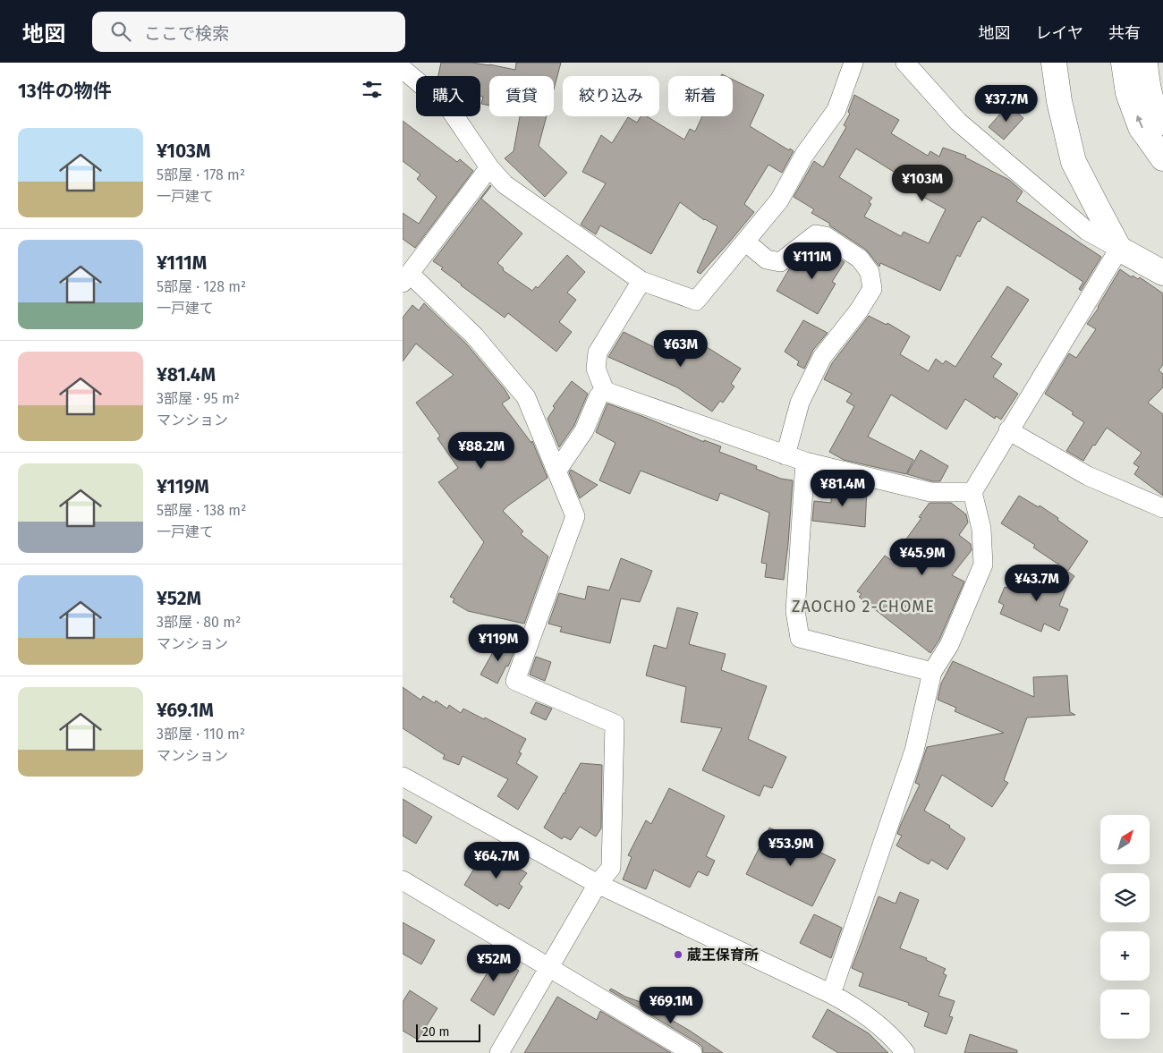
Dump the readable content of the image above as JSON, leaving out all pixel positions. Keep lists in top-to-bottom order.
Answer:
{
  "districts": ["ZAOCHO 2-CHOME"],
  "places": ["蔵王保育所"],
  "scale_bar": "20 m",
  "north": "top right",
  "page": {
    "header": "地図",
    "search": "ここで検索",
    "nav": ["地図", "レイヤ", "共有"],
    "heading": "13件の物件",
    "chip": [
      "購入",
      "賃貸",
      "絞り込み",
      "新着"
    ],
    "price": [
      "¥37.7M",
      "¥103M",
      "¥111M",
      "¥63M",
      "¥88.2M",
      "¥81.4M",
      "¥45.9M",
      "¥43.7M",
      "¥119M",
      "¥53.9M",
      "¥64.7M",
      "¥52M",
      "¥69.1M"
    ],
    "list": [
      {
        "name": "¥103M",
        "note": "5部屋 · 178 m² · 一戸建て"
      },
      {
        "name": "¥111M",
        "note": "5部屋 · 128 m² · 一戸建て"
      },
      {
        "name": "¥81.4M",
        "note": "3部屋 · 95 m² · マンション"
      },
      {
        "name": "¥119M",
        "note": "5部屋 · 138 m² · 一戸建て"
      },
      {
        "name": "¥52M",
        "note": "3部屋 · 80 m² · マンション"
      },
      {
        "name": "¥69.1M",
        "note": "3部屋 · 110 m² · マンション"
      }
    ],
    "map_buttons": ["+", "−"],
    "scale": "20 m"
  }
}
